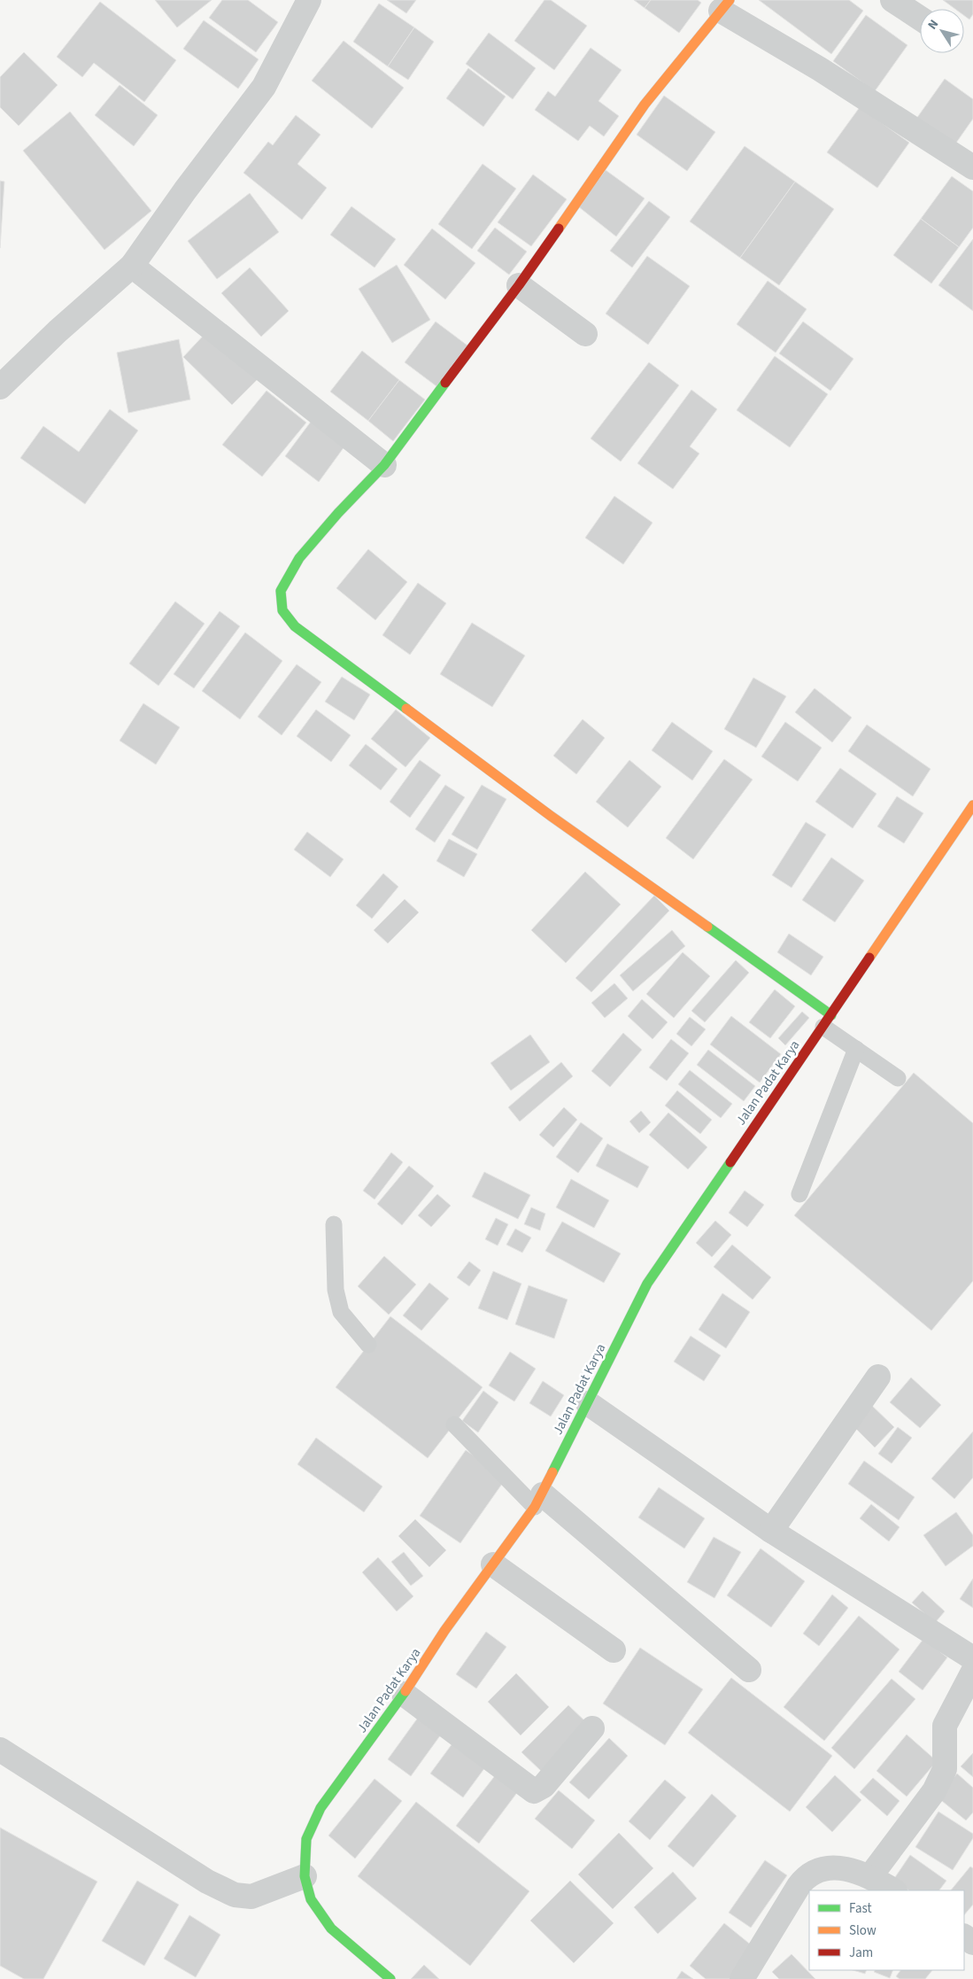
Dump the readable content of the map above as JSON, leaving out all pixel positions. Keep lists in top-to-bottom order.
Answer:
{
  "streets": {
    "street": ["Jalan Padat Karya"]
  },
  "legend": ["Fast", "Slow", "Jam"],
  "north": "top left"
}
